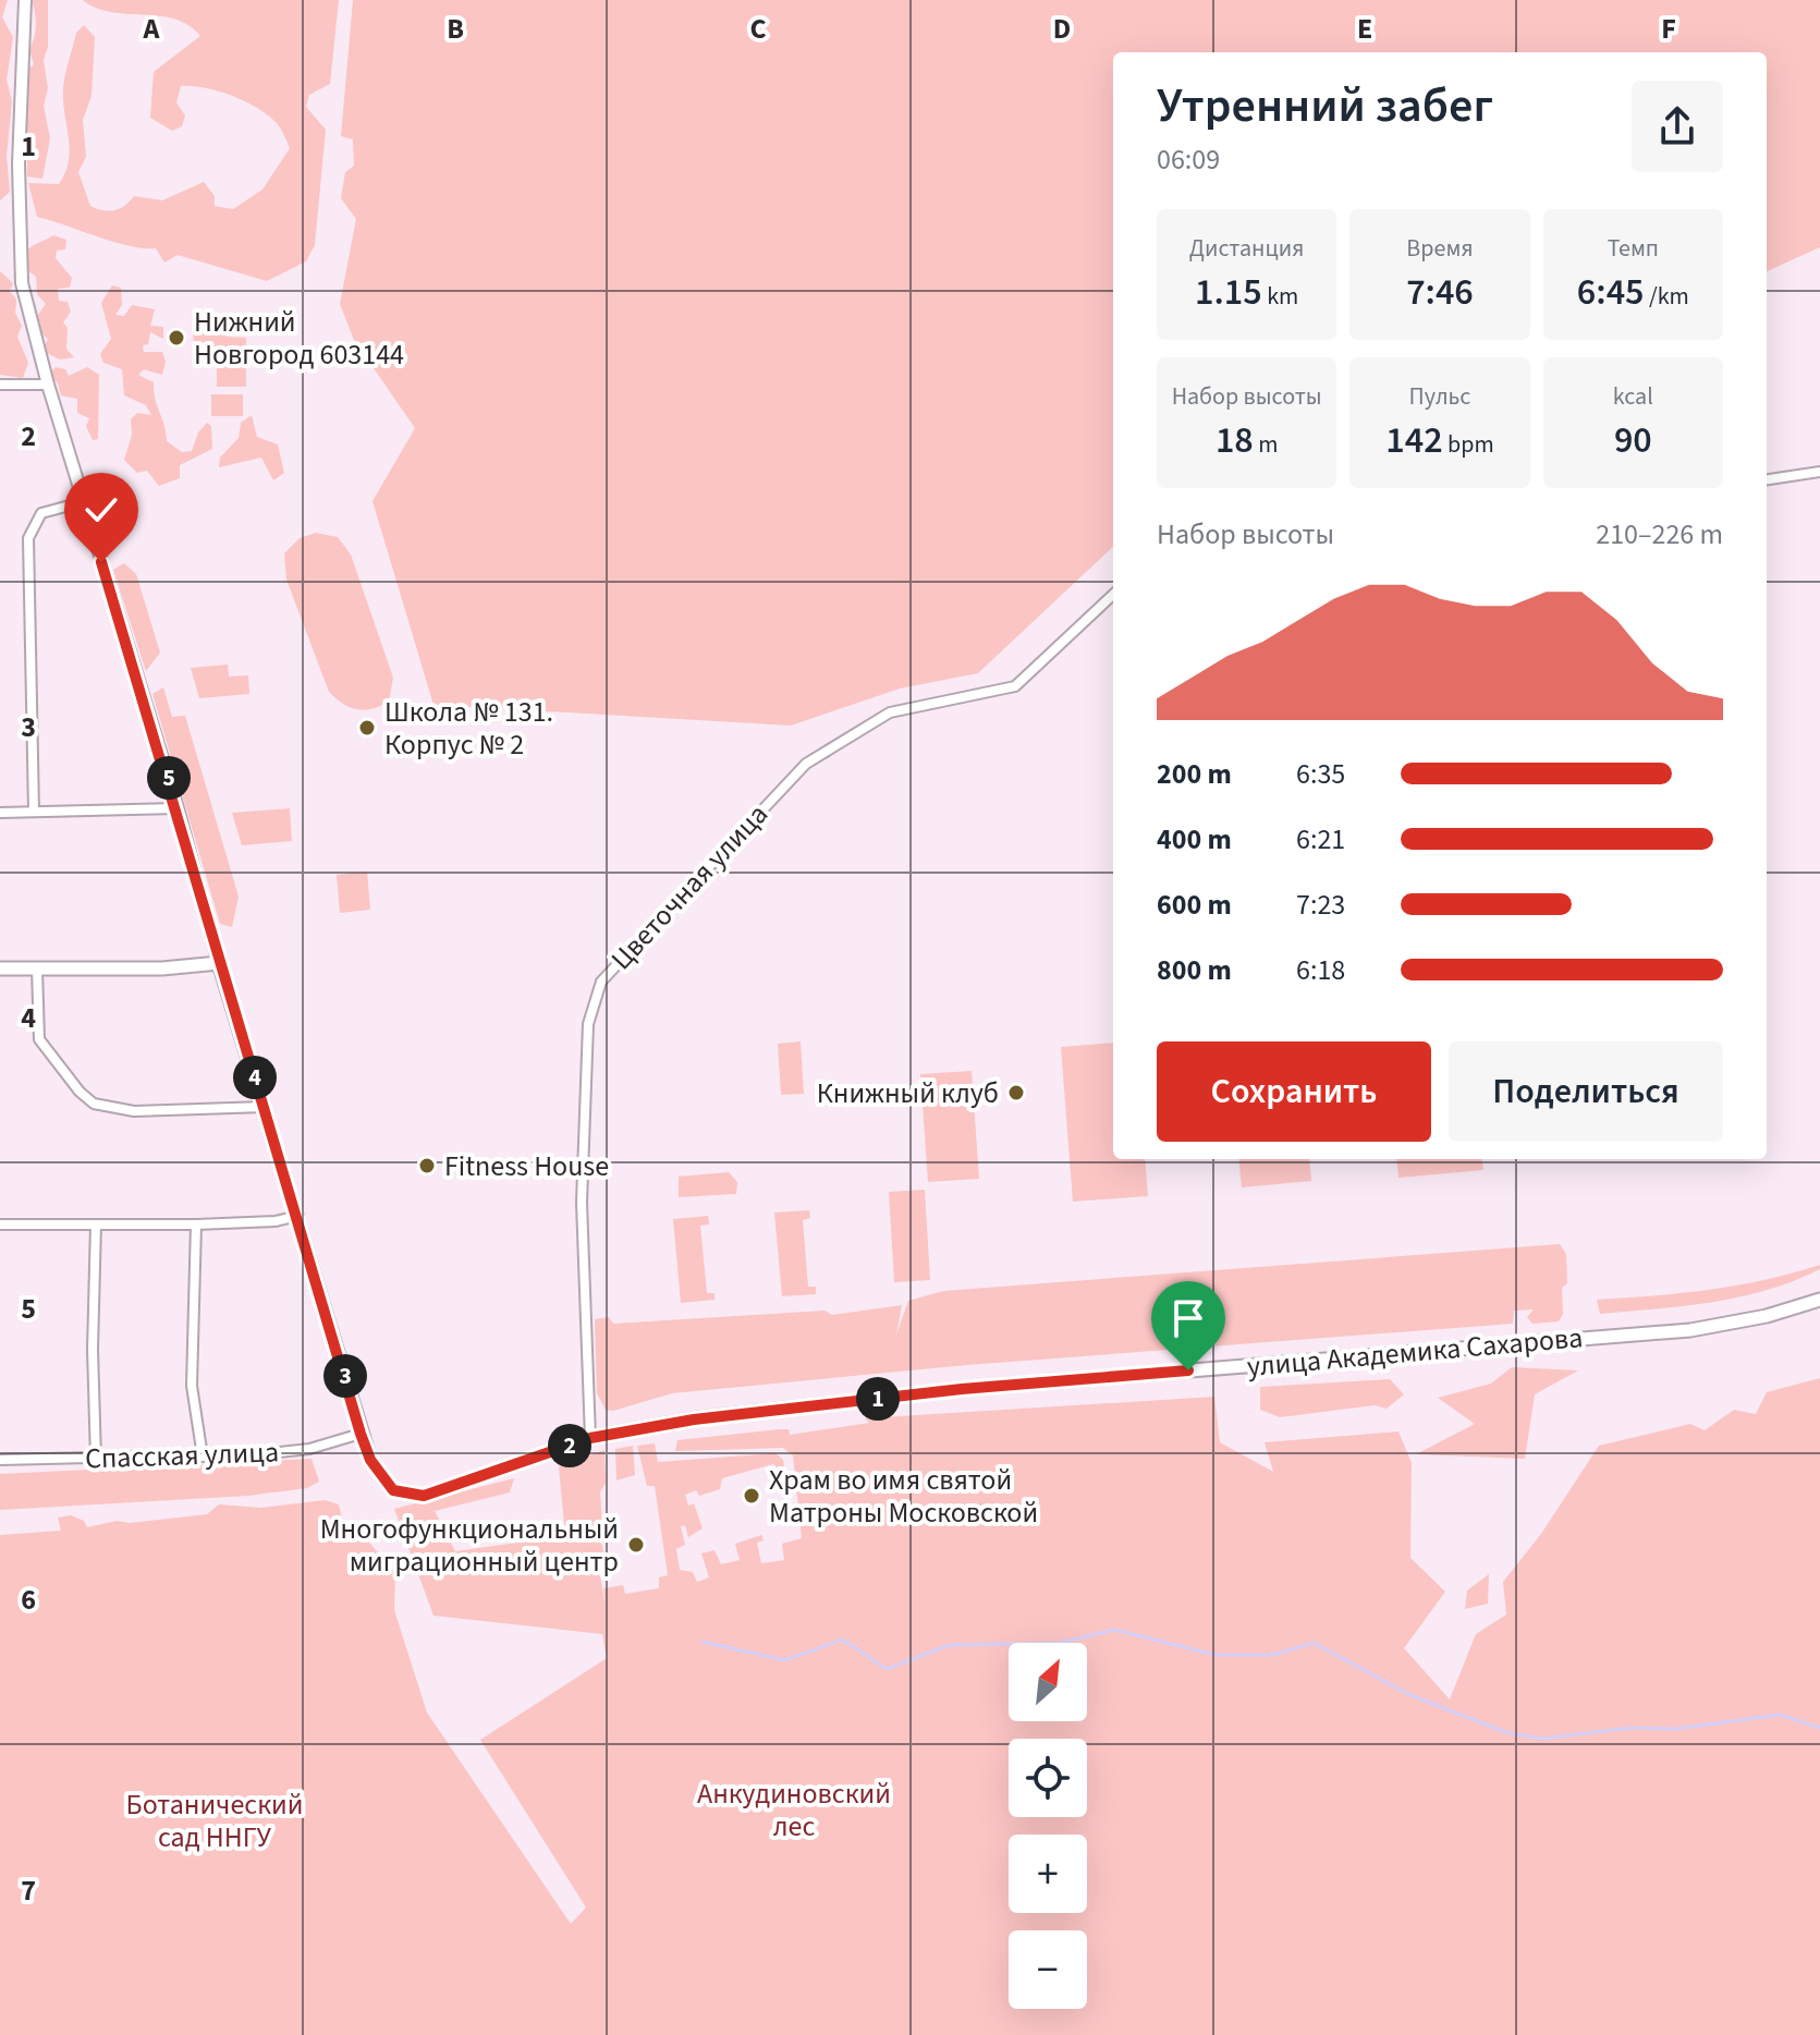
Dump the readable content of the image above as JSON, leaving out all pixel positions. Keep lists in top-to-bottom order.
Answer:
{
  "streets": {
    "main road": ["улица Академика Сахарова"],
    "street": ["Цветочная улица", "Спасская улица"]
  },
  "crossings": [
    ["Цветочная улица", "улица Академика Сахарова"],
    ["улица Академика Сахарова", "Спасская улица"]
  ],
  "parks": ["Анкудиновский лес", "Ботанический сад ННГУ"],
  "places": [
    "Нижний Новгород 603144",
    "Школа № 131. Корпус № 2",
    "Книжный клуб",
    "Fitness House",
    "Храм во имя святой Матроны Московской",
    "Многофункциональный миграционный центр"
  ],
  "north": "top right",
  "page": {
    "heading": ["Утренний забег", "06:09"],
    "stats": [
      ["Дистанция", "1.15 km"],
      ["Время", "7:46"],
      ["Темп", "6:45 /km"],
      ["Набор высоты", "18 m"],
      ["Пульс", "142 bpm"],
      ["kcal", "90"]
    ],
    "chart": ["Набор высоты", "210–226 m"],
    "list": [
      {
        "name": "200 m",
        "note": "6:35"
      },
      {
        "name": "400 m",
        "note": "6:21"
      },
      {
        "name": "600 m",
        "note": "7:23"
      },
      {
        "name": "800 m",
        "note": "6:18"
      }
    ],
    "pins": [
      "5",
      "4",
      "3",
      "1",
      "2"
    ],
    "buttons": ["Сохранить", "Поделиться"],
    "map_buttons": ["+", "−"]
  },
  "grid": {
    "columns": [
      "A",
      "B",
      "C",
      "D",
      "E",
      "F"
    ],
    "rows": [
      "1",
      "2",
      "3",
      "4",
      "5",
      "6",
      "7"
    ]
  }
}
